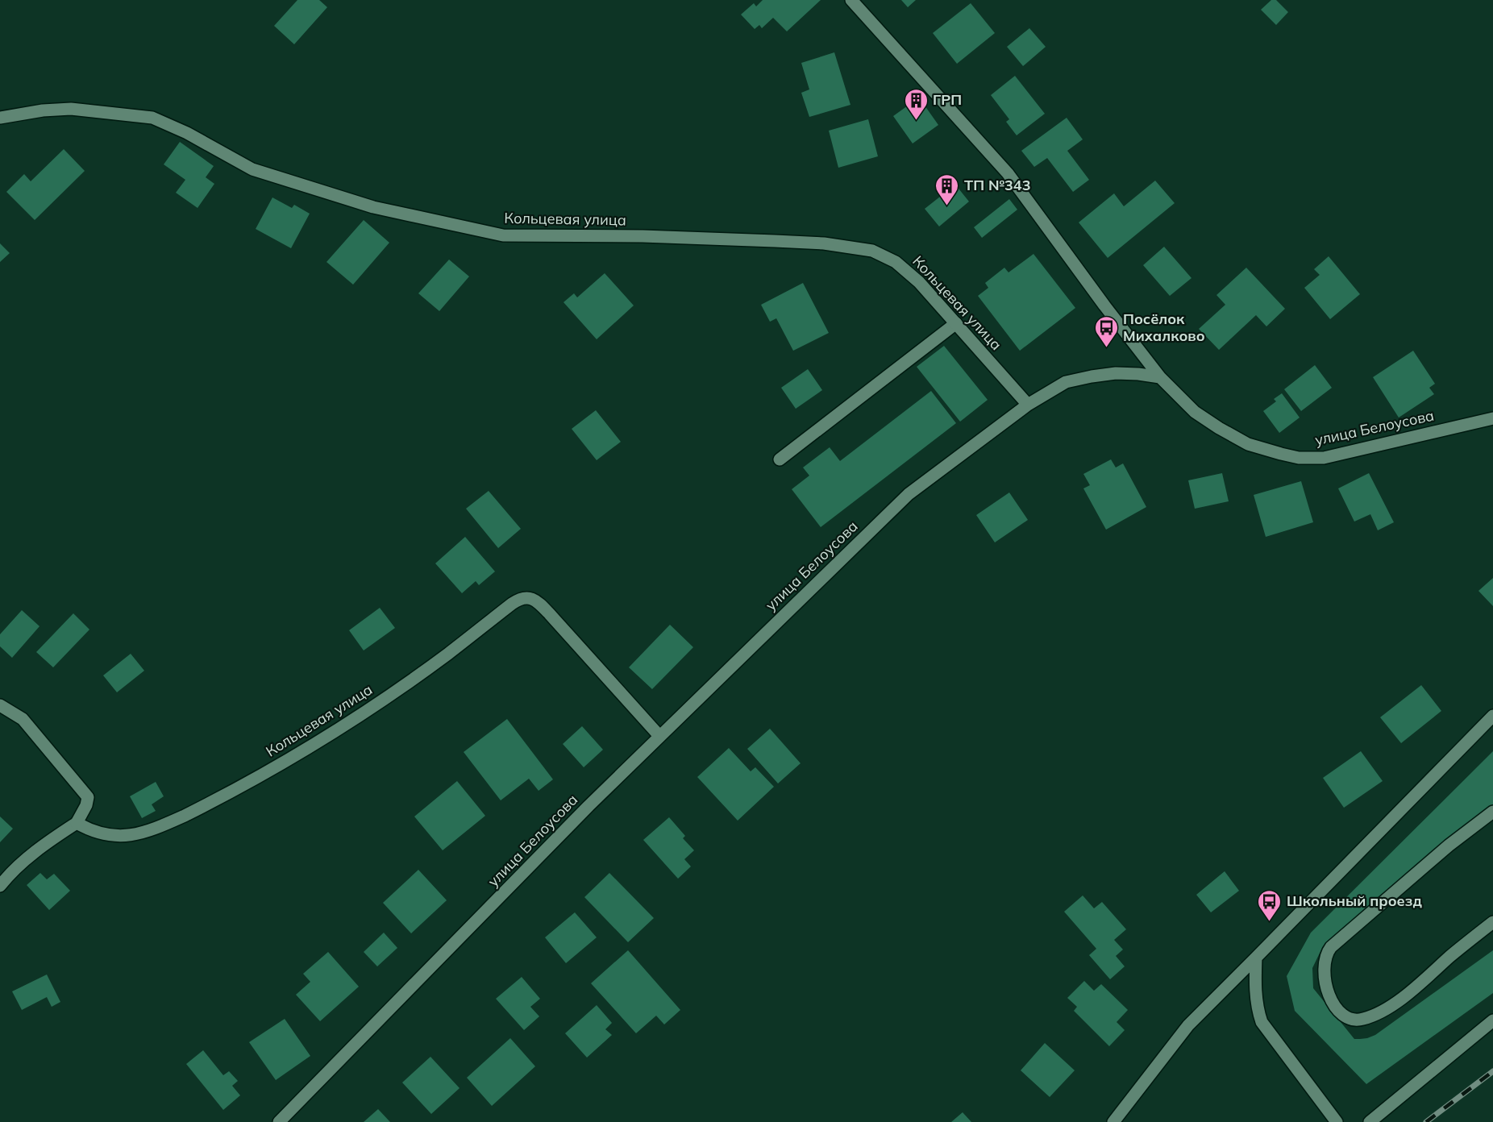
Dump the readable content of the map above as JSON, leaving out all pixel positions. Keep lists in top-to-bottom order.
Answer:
{
  "streets": {
    "street": ["Кольцевая улица", "улица Белоусова"]
  },
  "crossings": [
    ["Кольцевая улица", "улица Белоусова"]
  ],
  "places": {
    "building": ["ГРП", "ТП №343"],
    "bus stop": ["Посёлок Михалково", "Школьный проезд"]
  }
}
